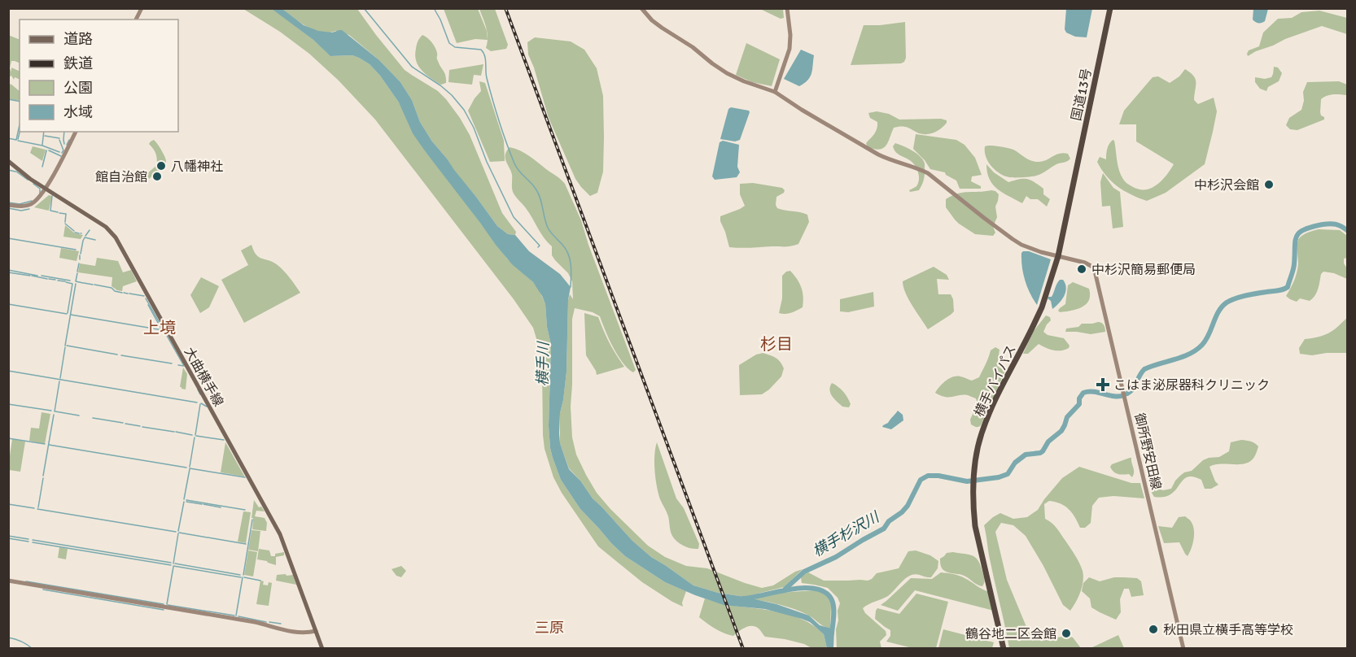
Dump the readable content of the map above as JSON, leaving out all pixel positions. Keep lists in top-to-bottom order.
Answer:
{
  "streets": {
    "highway": ["国道13号", "横手バイパス"],
    "main road": ["大曲横手線"],
    "street": ["御所野安田線"]
  },
  "crossings": [
    ["国道13号", "横手バイパス"],
    ["横手バイパス", "御所野安田線"]
  ],
  "districts": ["上境", "杉目", "三原"],
  "water": ["横手川", "横手杉沢川"],
  "places": {
    "other": [
      "八幡神社",
      "館自治館",
      "中杉沢会館",
      "中杉沢簡易郵便局",
      "秋田県立横手高等学校",
      "鶴谷地二区会館"
    ],
    "health": ["こはま泌尿器科クリニック"]
  },
  "legend": [
    "道路",
    "鉄道",
    "公園",
    "水域"
  ]
}
